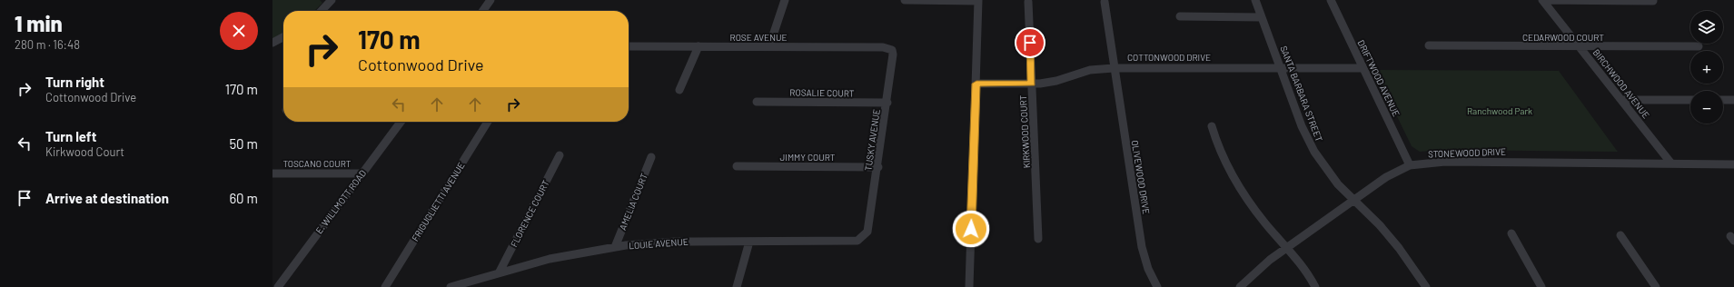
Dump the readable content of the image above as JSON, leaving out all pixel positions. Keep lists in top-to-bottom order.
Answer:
{
  "streets": {
    "street": [
      "ROSE AVENUE",
      "CEDARWOOD COURT",
      "COTTONWOOD DRIVE",
      "DRIFTWOOD AVENUE",
      "BIRCHWOOD AVENUE",
      "ROSALIE COURT",
      "SANTA BARBARA STREET",
      "KIRKWOOD COURT",
      "TUSKY AVENUE",
      "STONEWOOD DRIVE",
      "JIMMY COURT",
      "TOSCANO COURT",
      "OLIVEWOOD DRIVE",
      "E. WILLMOTT ROAD",
      "FRIGUGLIETTI AVENUE",
      "AMELIA COURT",
      "FLORENCE COURT",
      "LOUIE AVENUE"
    ]
  },
  "crossings": [
    ["ROSE AVENUE", "TUSKY AVENUE"],
    ["CEDARWOOD COURT", "BIRCHWOOD AVENUE"],
    ["COTTONWOOD DRIVE", "DRIFTWOOD AVENUE"],
    ["COTTONWOOD DRIVE", "SANTA BARBARA STREET"],
    ["COTTONWOOD DRIVE", "KIRKWOOD COURT"],
    ["COTTONWOOD DRIVE", "OLIVEWOOD DRIVE"],
    ["DRIFTWOOD AVENUE", "STONEWOOD DRIVE"],
    ["BIRCHWOOD AVENUE", "STONEWOOD DRIVE"],
    ["ROSALIE COURT", "TUSKY AVENUE"],
    ["SANTA BARBARA STREET", "STONEWOOD DRIVE"],
    ["TUSKY AVENUE", "JIMMY COURT"],
    ["TUSKY AVENUE", "LOUIE AVENUE"],
    ["TOSCANO COURT", "E. WILLMOTT ROAD"],
    ["AMELIA COURT", "LOUIE AVENUE"],
    ["FLORENCE COURT", "LOUIE AVENUE"]
  ],
  "parks": ["Ranchwood Park"],
  "page": {
    "heading": ["1 min", "280 m · 16:48"],
    "map_buttons": ["+", "−"],
    "turn": ["170 m", "Cottonwood Drive"],
    "list": [
      {
        "name": "Turn right",
        "note": "Cottonwood Drive",
        "value": "170 m"
      },
      {
        "name": "Turn left",
        "note": "Kirkwood Court",
        "value": "50 m"
      },
      {
        "name": "Arrive at destination",
        "value": "60 m"
      }
    ]
  }
}
